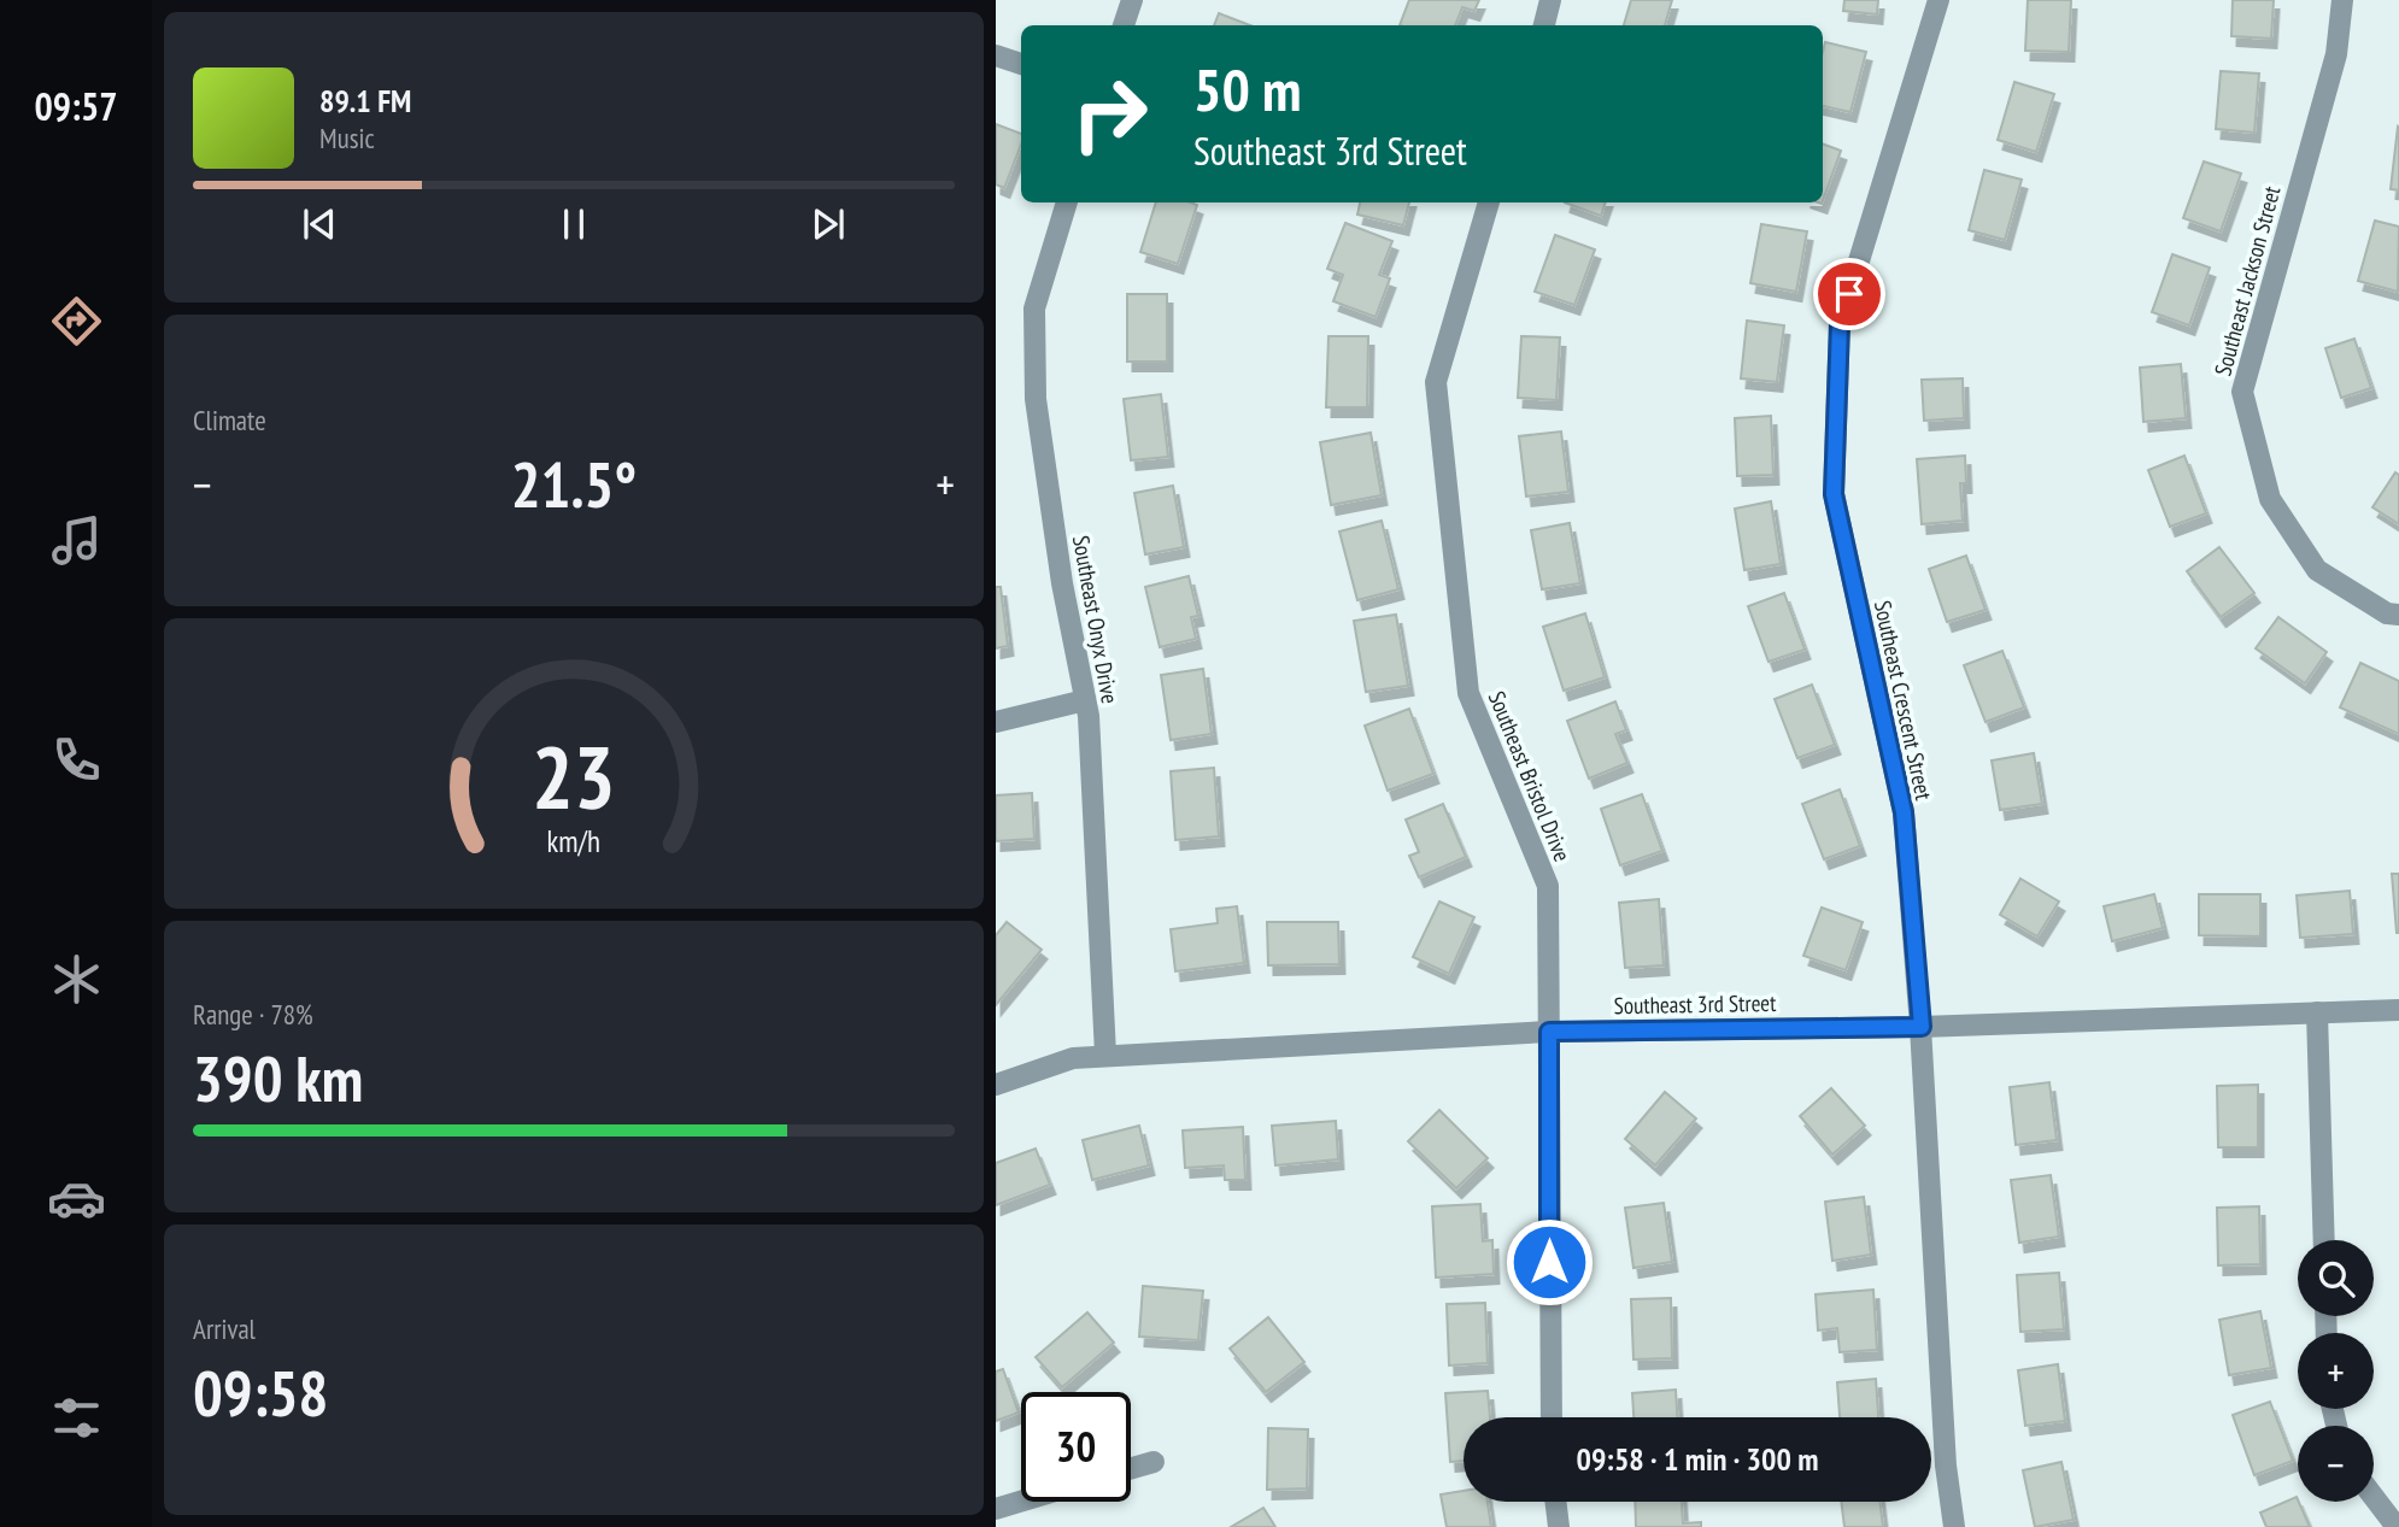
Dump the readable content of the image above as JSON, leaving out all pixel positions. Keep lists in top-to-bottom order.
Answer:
{
  "streets": {
    "street": [
      "Southeast Jackson Street",
      "Southeast Onyx Drive",
      "Southeast Crescent Street",
      "Southeast Bristol Drive",
      "Southeast 3rd Street"
    ]
  },
  "crossings": [
    ["Southeast Onyx Drive", "Southeast 3rd Street"],
    ["Southeast Crescent Street", "Southeast 3rd Street"],
    ["Southeast Bristol Drive", "Southeast 3rd Street"]
  ],
  "page": {
    "tabs": "09:57",
    "turn": ["50 m", "Southeast 3rd Street"],
    "song": ["89.1 FM", "Music"],
    "tile": [
      "Climate",
      ["Range · 78%", "390 km"],
      ["Arrival", "09:58"]
    ],
    "heat": ["−", "21.5°", "+"],
    "map_buttons": ["+", "−"],
    "limit": "30",
    "trip": "09:58 · 1 min · 300 m",
    "gauge": ["23", "km/h"]
  }
}
